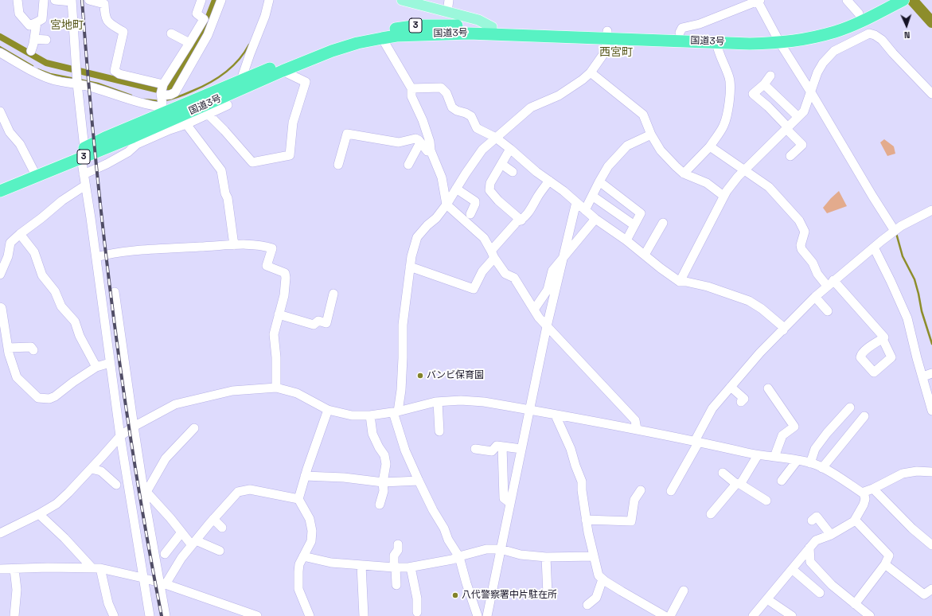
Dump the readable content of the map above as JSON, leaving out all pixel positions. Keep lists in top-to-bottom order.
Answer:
{
  "streets": {
    "highway": ["3", "国道3号"]
  },
  "districts": ["宮地町", "西宮町"],
  "places": ["バンビ保育園", "八代警察署中片駐在所"],
  "north": "bottom"
}
